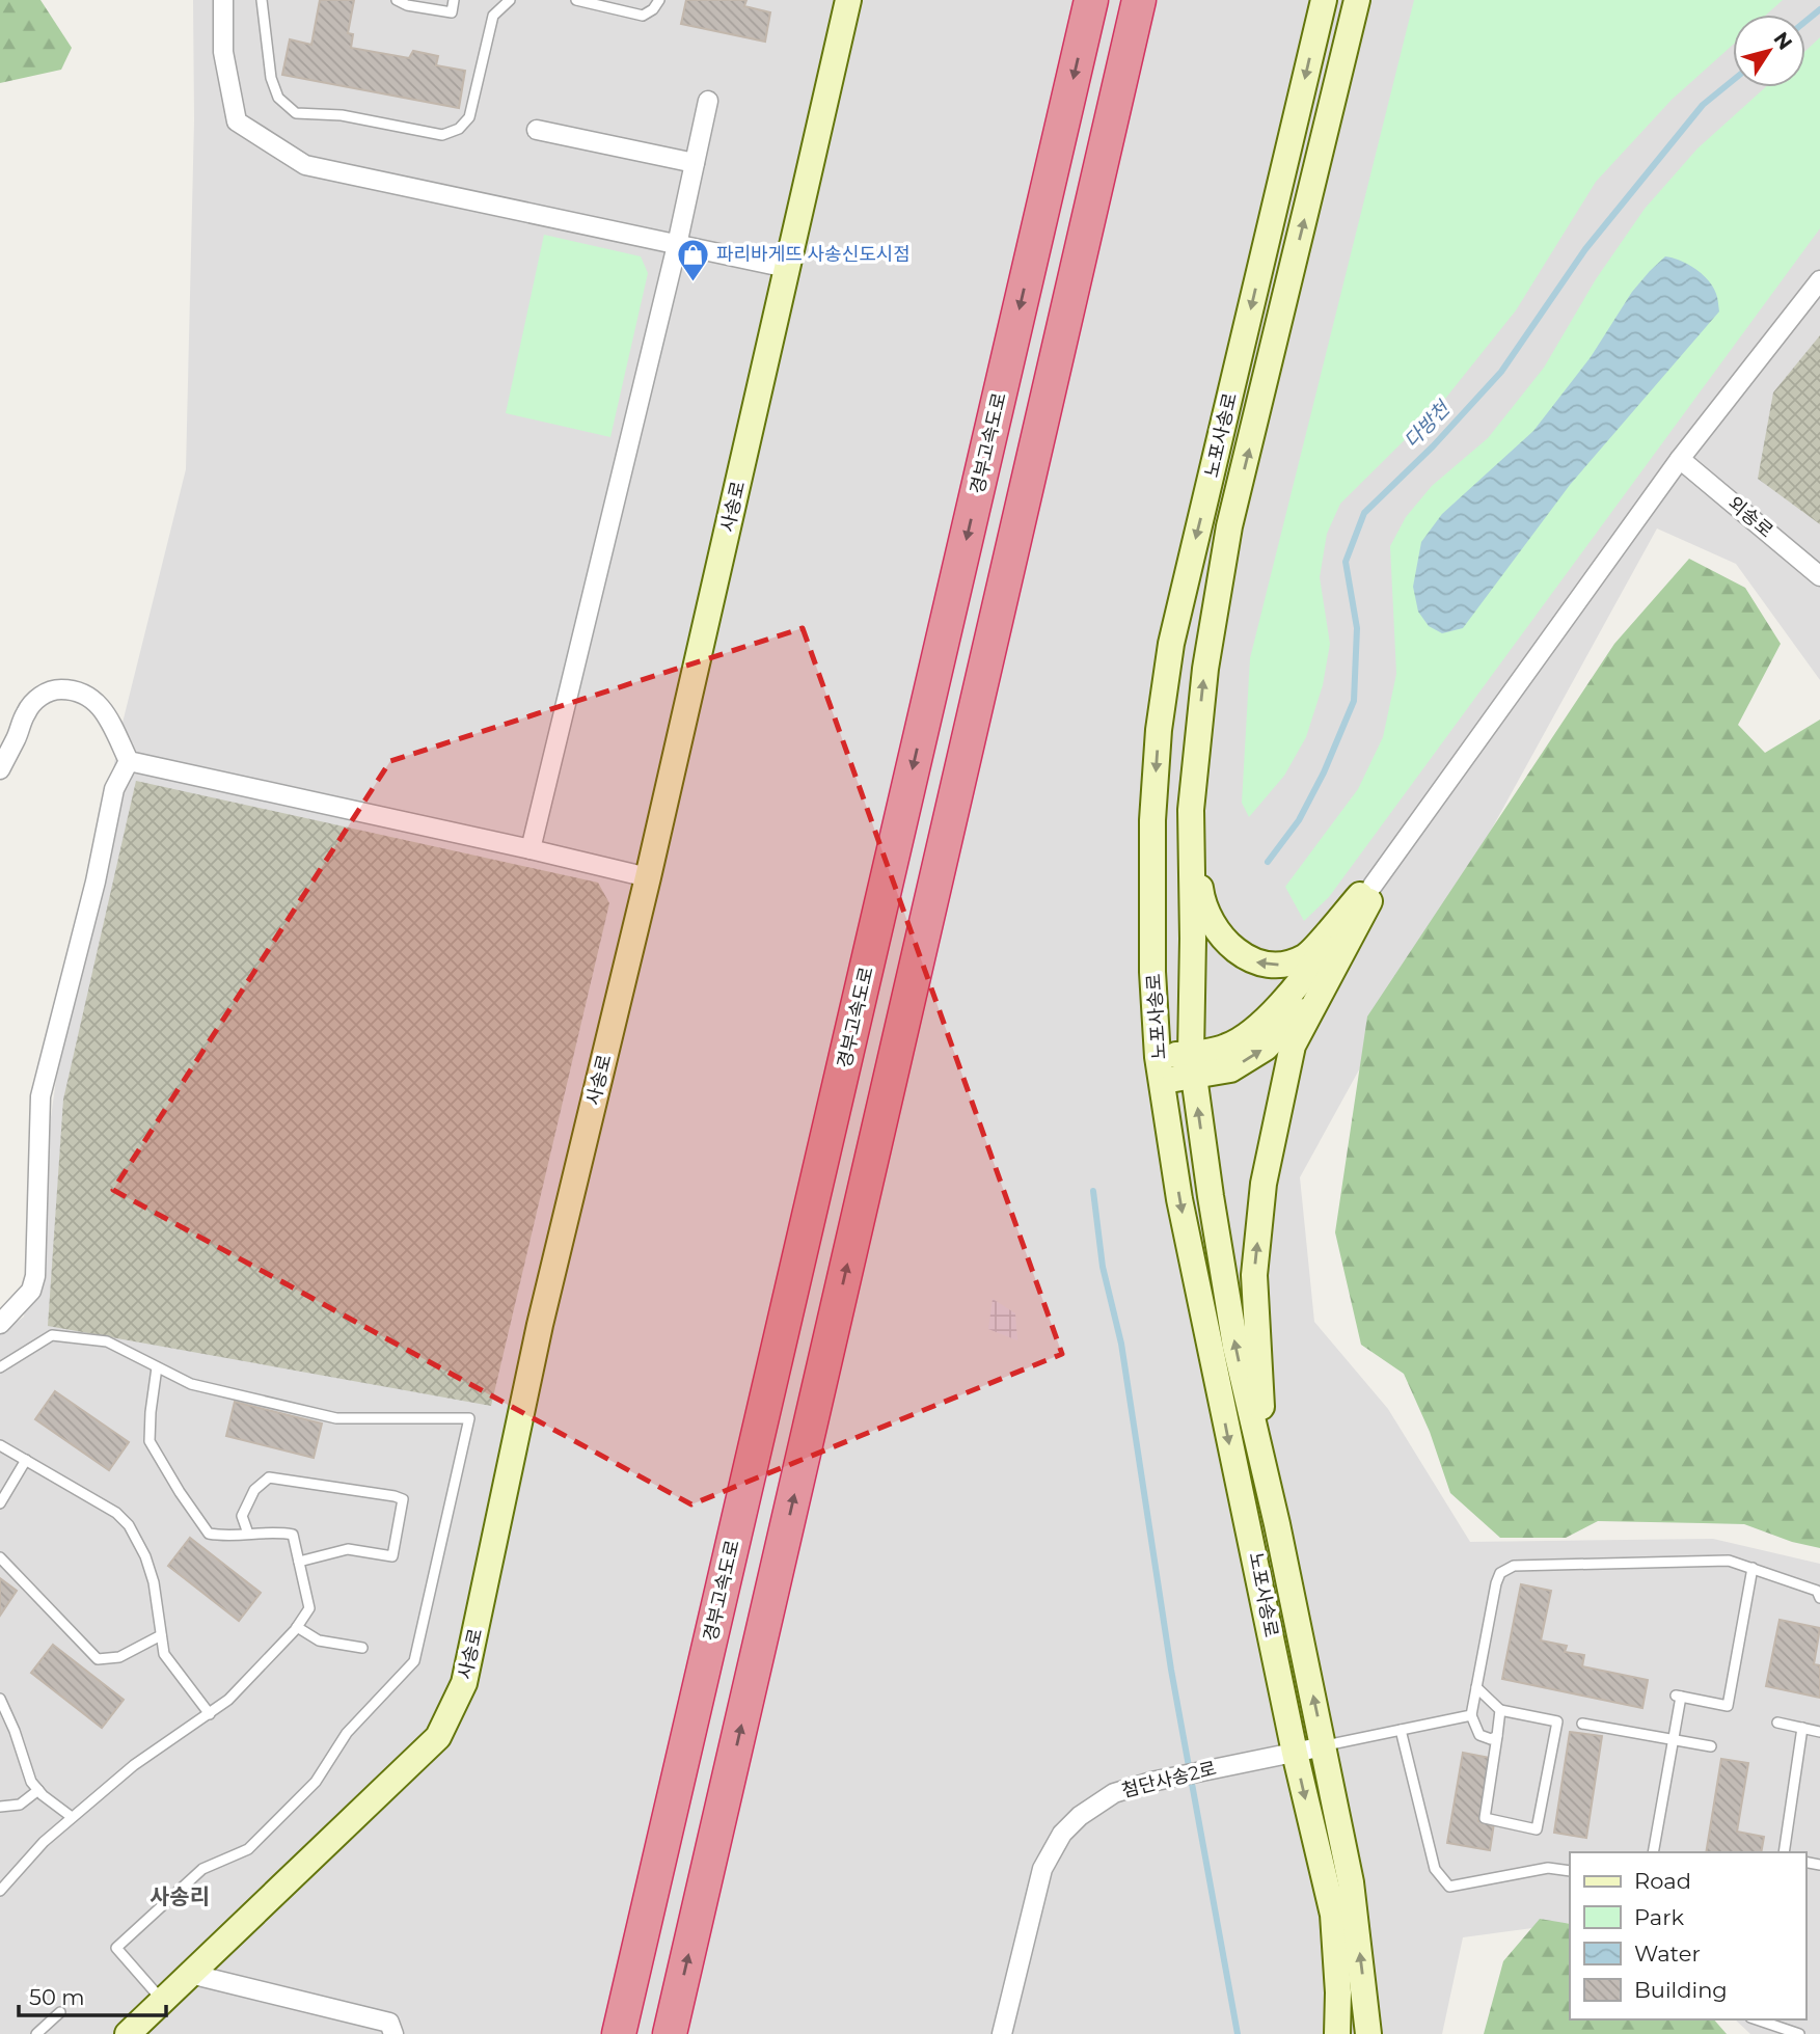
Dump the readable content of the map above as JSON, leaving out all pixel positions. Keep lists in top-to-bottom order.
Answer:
{
  "streets": {
    "highway": ["경부고속도로"],
    "main road": ["노포사송로", "사송로"],
    "street": ["외송로", "첨단사송2로"]
  },
  "crossings": [
    ["노포사송로", "첨단사송2로"]
  ],
  "districts": ["사송리"],
  "water": ["다방천"],
  "places": {
    "shop": ["파리바게뜨 사송신도시점"]
  },
  "legend": [
    "Road",
    "Park",
    "Water",
    "Building"
  ],
  "scale_bar": "50 m",
  "north": "top right"
}
